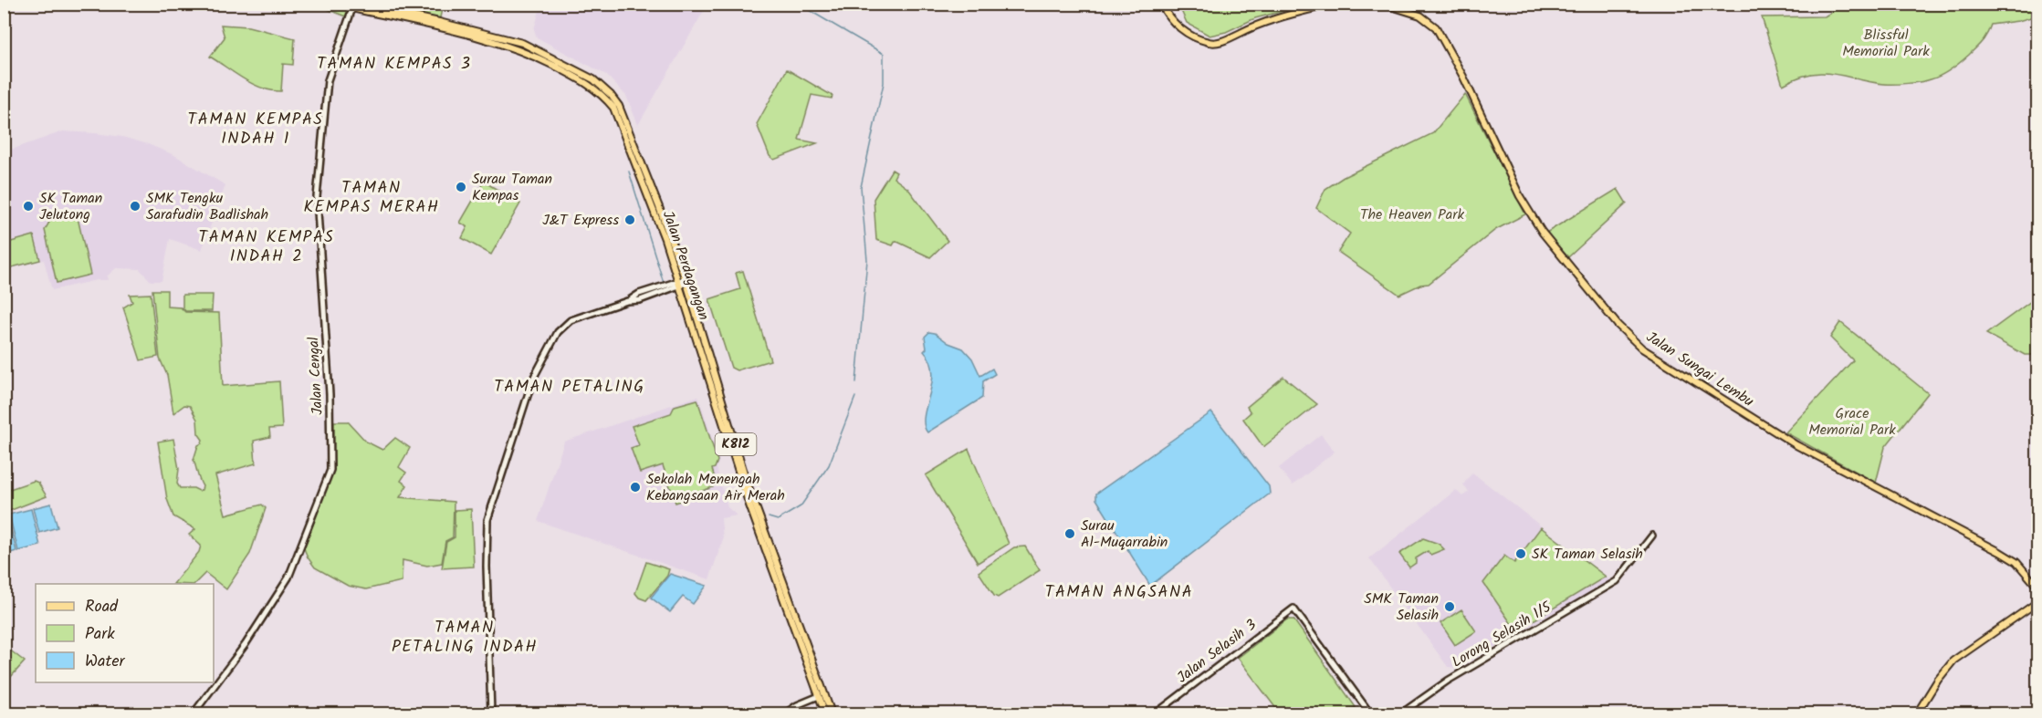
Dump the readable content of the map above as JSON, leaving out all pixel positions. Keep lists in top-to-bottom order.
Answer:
{
  "streets": {
    "main road": ["Jalan Perdagangan", "Jalan Sungai Lembu", "K812"],
    "street": ["Jalan Cengal", "Lorong Selasih 1/5", "Jalan Selasih 3"]
  },
  "crossings": [
    ["Jalan Perdagangan", "Jalan Cengal"]
  ],
  "districts": [
    "TAMAN KEMPAS 3",
    "TAMAN KEMPAS INDAH 1",
    "TAMAN KEMPAS MERAH",
    "TAMAN KEMPAS INDAH 2",
    "TAMAN PETALING",
    "TAMAN ANGSANA",
    "TAMAN PETALING INDAH"
  ],
  "parks": ["Blissful Memorial Park", "The Heaven Park", "Grace Memorial Park"],
  "places": [
    "Surau Taman Kempas",
    "SK Taman Jelutong",
    "SMK Tengku Sarafudin Badlishah",
    "J&T Express",
    "Sekolah Menengah Kebangsaan Air Merah",
    "Surau Al-Muqarrabin",
    "SK Taman Selasih",
    "SMK Taman Selasih"
  ],
  "legend": ["Road", "Park", "Water"]
}
